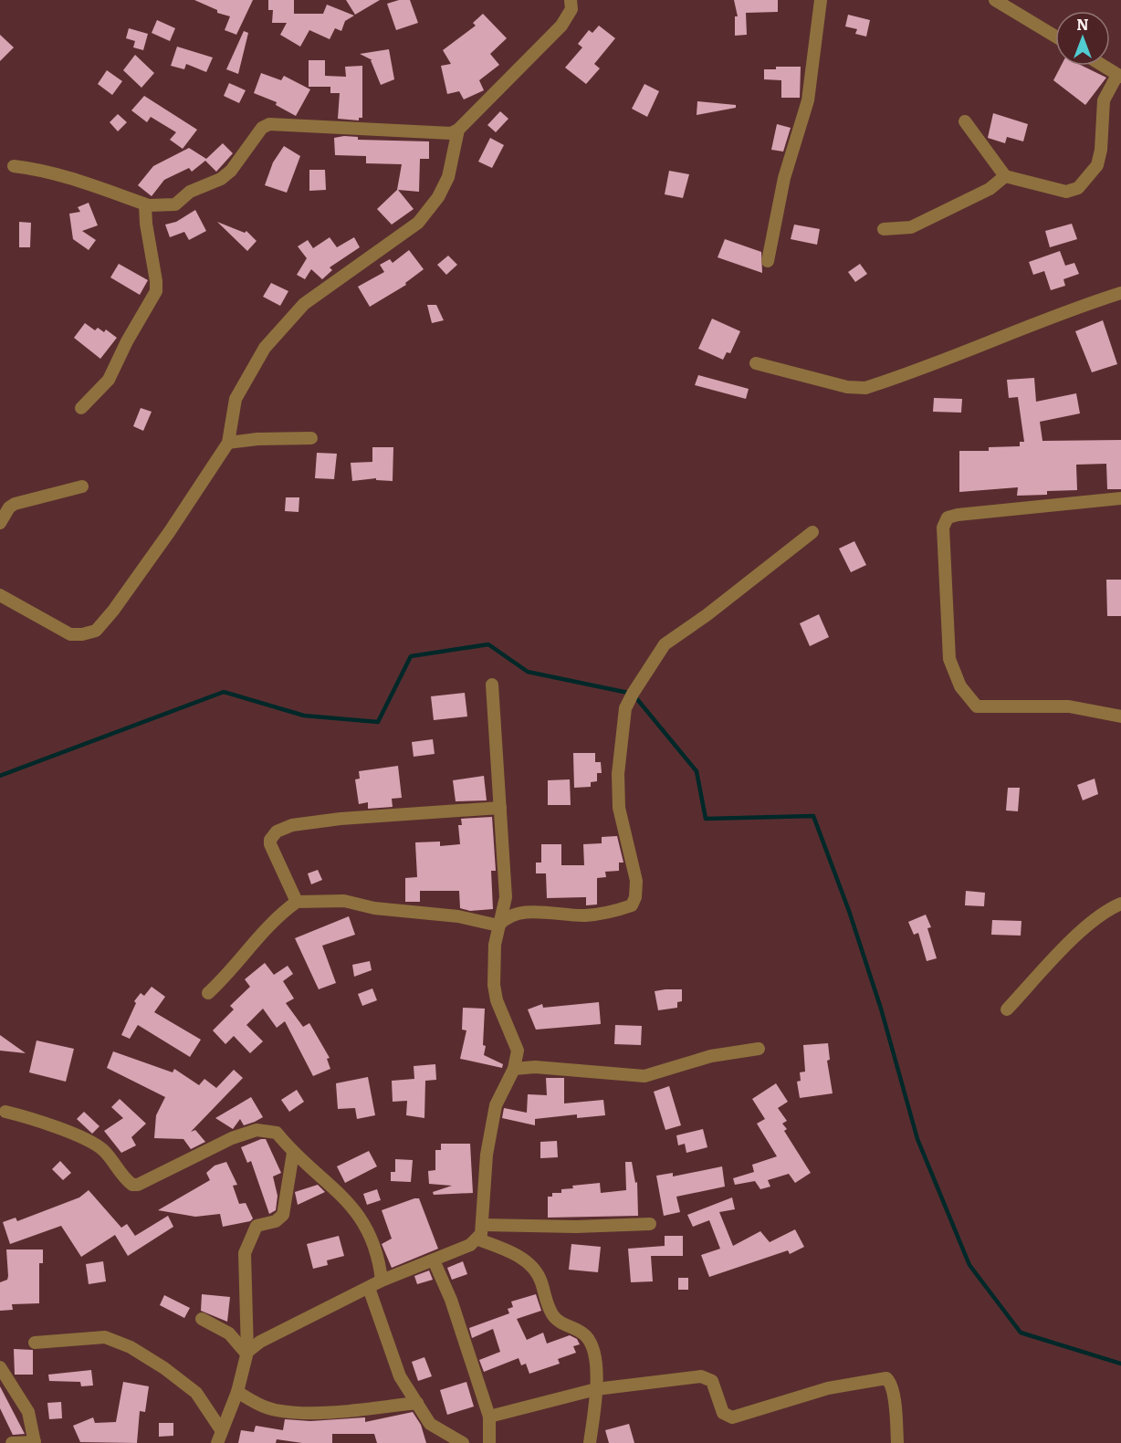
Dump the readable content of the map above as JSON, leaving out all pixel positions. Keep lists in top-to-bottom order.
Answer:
{
  "north": "top"
}
